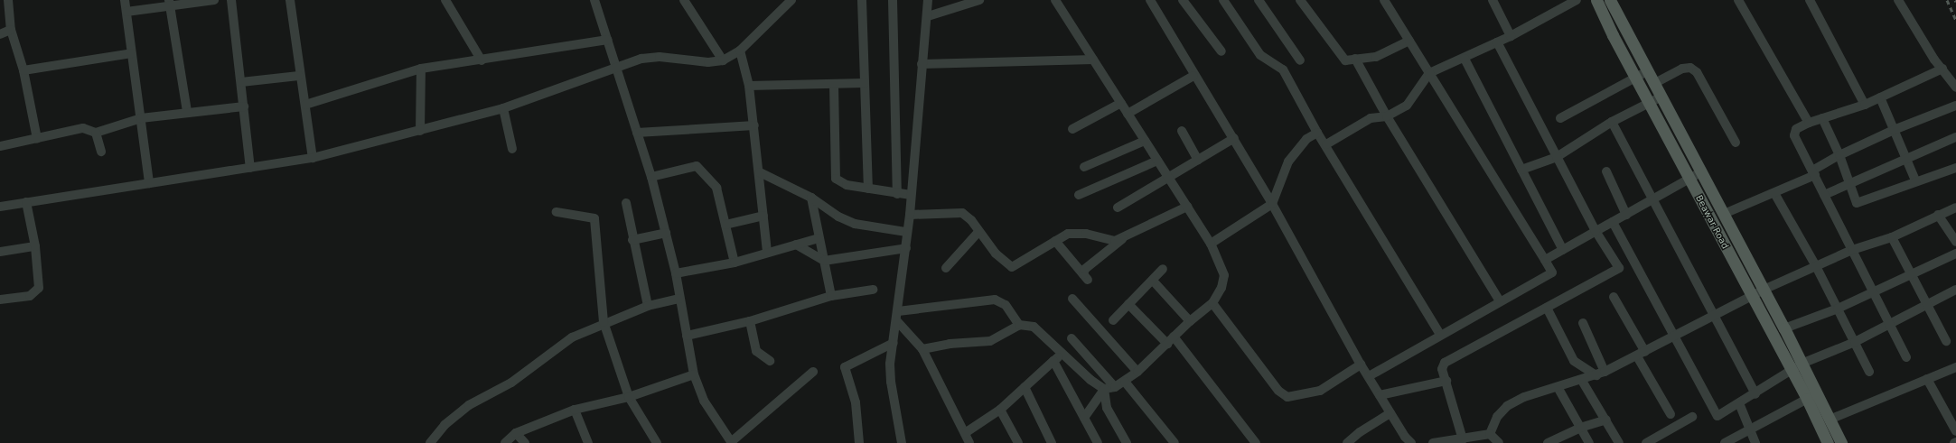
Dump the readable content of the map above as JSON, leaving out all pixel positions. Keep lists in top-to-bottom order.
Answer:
{
  "streets": {
    "main road": ["Beawar Road"]
  }
}
